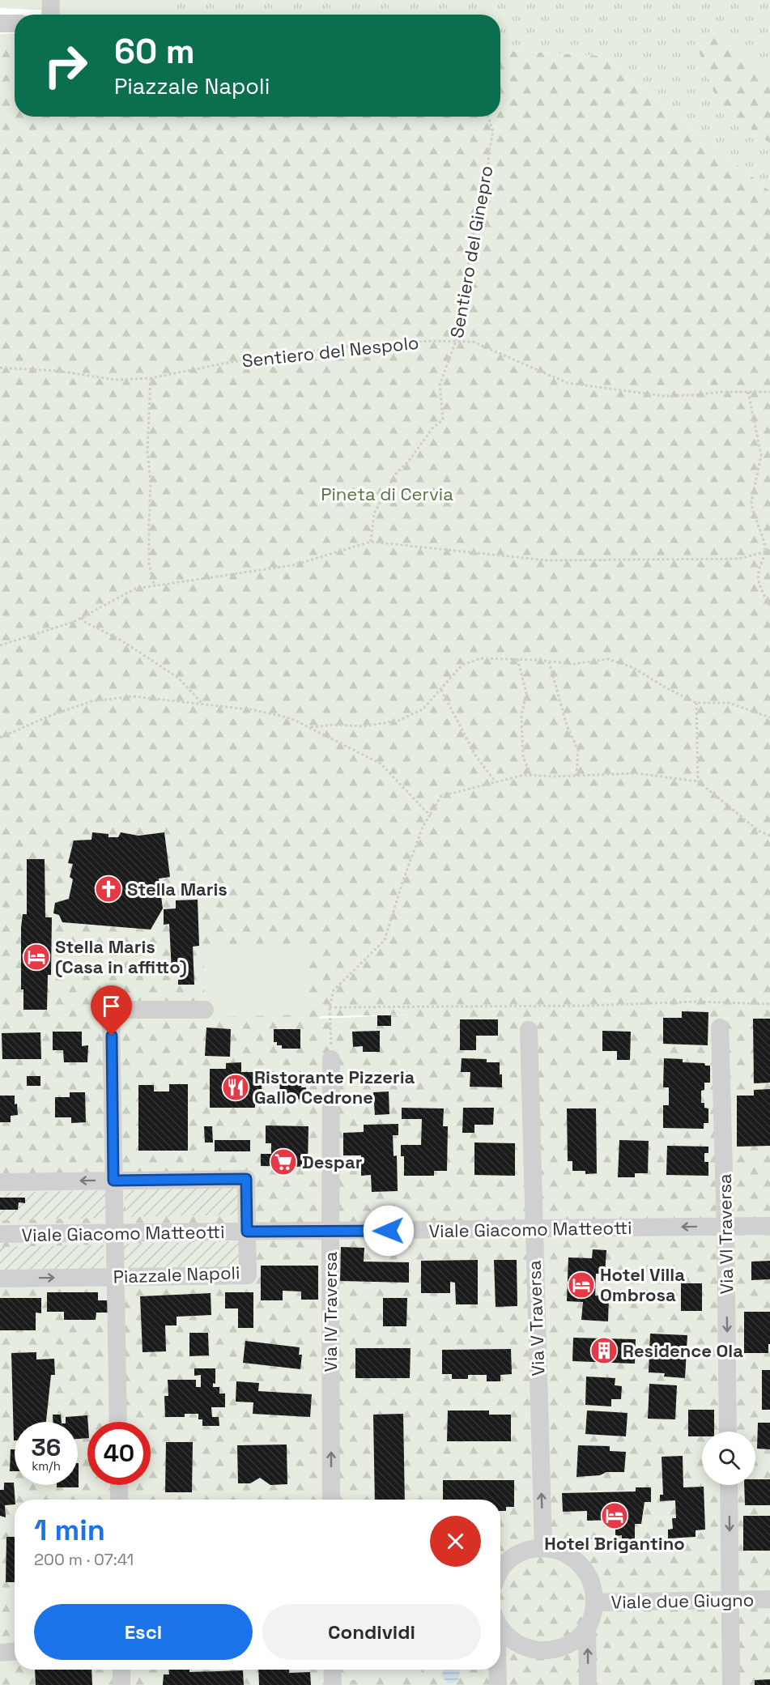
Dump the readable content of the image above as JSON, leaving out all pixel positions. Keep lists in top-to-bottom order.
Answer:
{
  "streets": {
    "street": [
      "Viale Giacomo Matteotti",
      "Via VI Traversa",
      "Piazzale Napoli",
      "Via IV Traversa",
      "Via V Traversa",
      "Viale due Giugno"
    ],
    "path": ["Sentiero del Ginepro", "Sentiero del Nespolo"]
  },
  "crossings": [
    ["Sentiero del Ginepro", "Sentiero del Nespolo"],
    ["Viale Giacomo Matteotti", "Via VI Traversa"],
    ["Viale Giacomo Matteotti", "Piazzale Napoli"],
    ["Viale Giacomo Matteotti", "Via IV Traversa"],
    ["Viale Giacomo Matteotti", "Via V Traversa"]
  ],
  "one_way": ["Via VI Traversa", "Via IV Traversa", "Via V Traversa"],
  "parks": ["Pineta di Cervia"],
  "places": {
    "church": ["Stella Maris"],
    "hotel": ["Stella Maris (Casa in affitto)", "Hotel Villa Ombrosa", "Hotel Brigantino"],
    "restaurant": ["Ristorante Pizzeria Gallo Cedrone"],
    "supermarket": ["Despar"],
    "building": ["Residence Ola"]
  },
  "page": {
    "turn": ["60 m", "Piazzale Napoli"],
    "speed": "36 km/h",
    "limit": "40",
    "heading": ["1 min", "200 m · 07:41"],
    "buttons": ["Esci", "Condividi"]
  }
}
